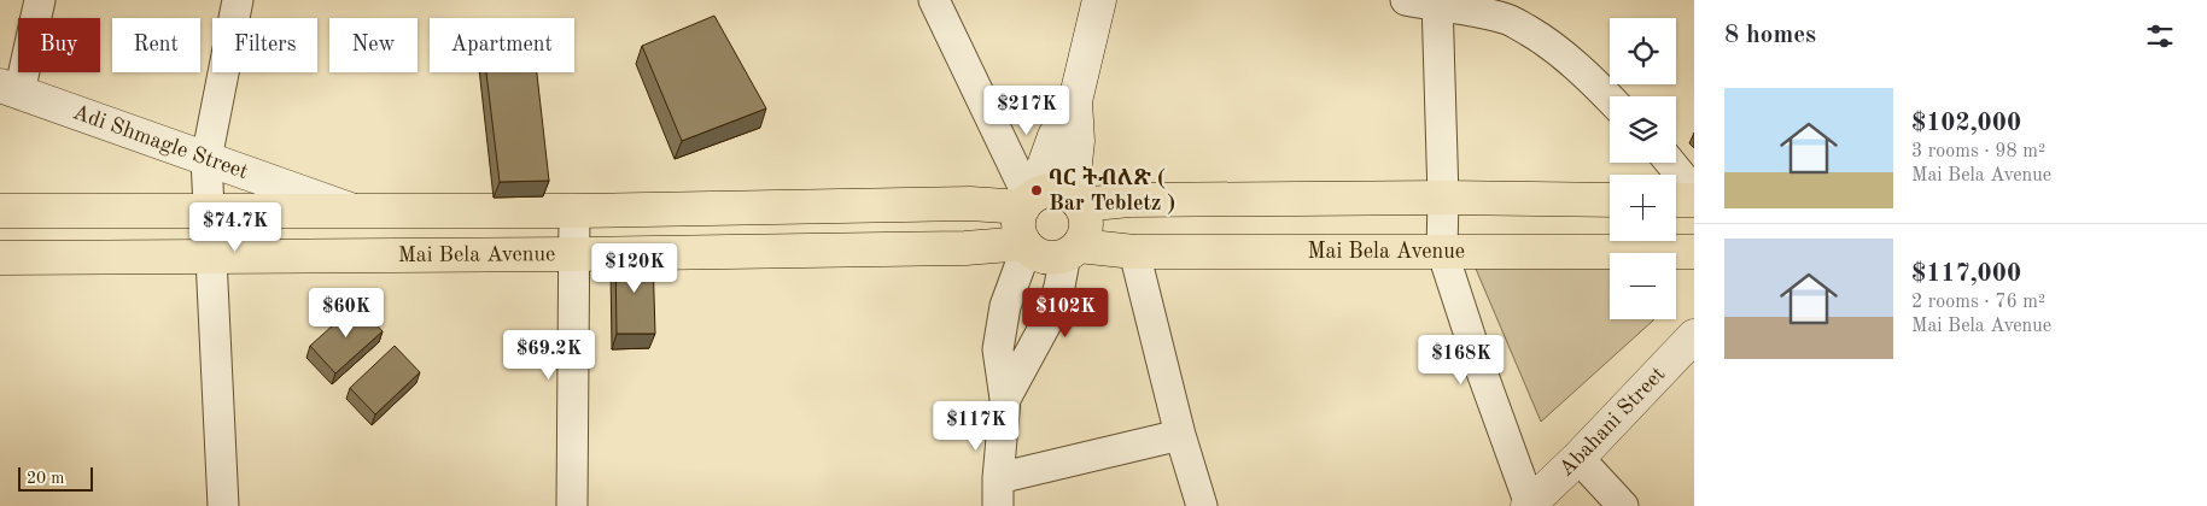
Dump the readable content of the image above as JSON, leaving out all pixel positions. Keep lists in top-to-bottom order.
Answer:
{
  "streets": {
    "highway": ["Mai Bela Avenue"],
    "street": ["Adi Shmagle Street", "Abahani Street"]
  },
  "crossings": [
    ["Adi Shmagle Street", "Mai Bela Avenue"]
  ],
  "places": ["ባር ትብለጽ ( Bar Tebletz )"],
  "scale_bar": "20 m",
  "page": {
    "heading": "8 homes",
    "map_buttons": ["+", "−"],
    "chip": [
      "Buy",
      "Rent",
      "Filters",
      "New",
      "Apartment"
    ],
    "list": [
      {
        "name": "$102,000",
        "note": "3 rooms · 98 m² · Mai Bela Avenue"
      },
      {
        "name": "$117,000",
        "note": "2 rooms · 76 m² · Mai Bela Avenue"
      }
    ],
    "price": [
      "$217K",
      "$74.7K",
      "$120K",
      "$60K",
      "$102K",
      "$69.2K",
      "$168K",
      "$117K"
    ],
    "scale": "20 m"
  }
}
